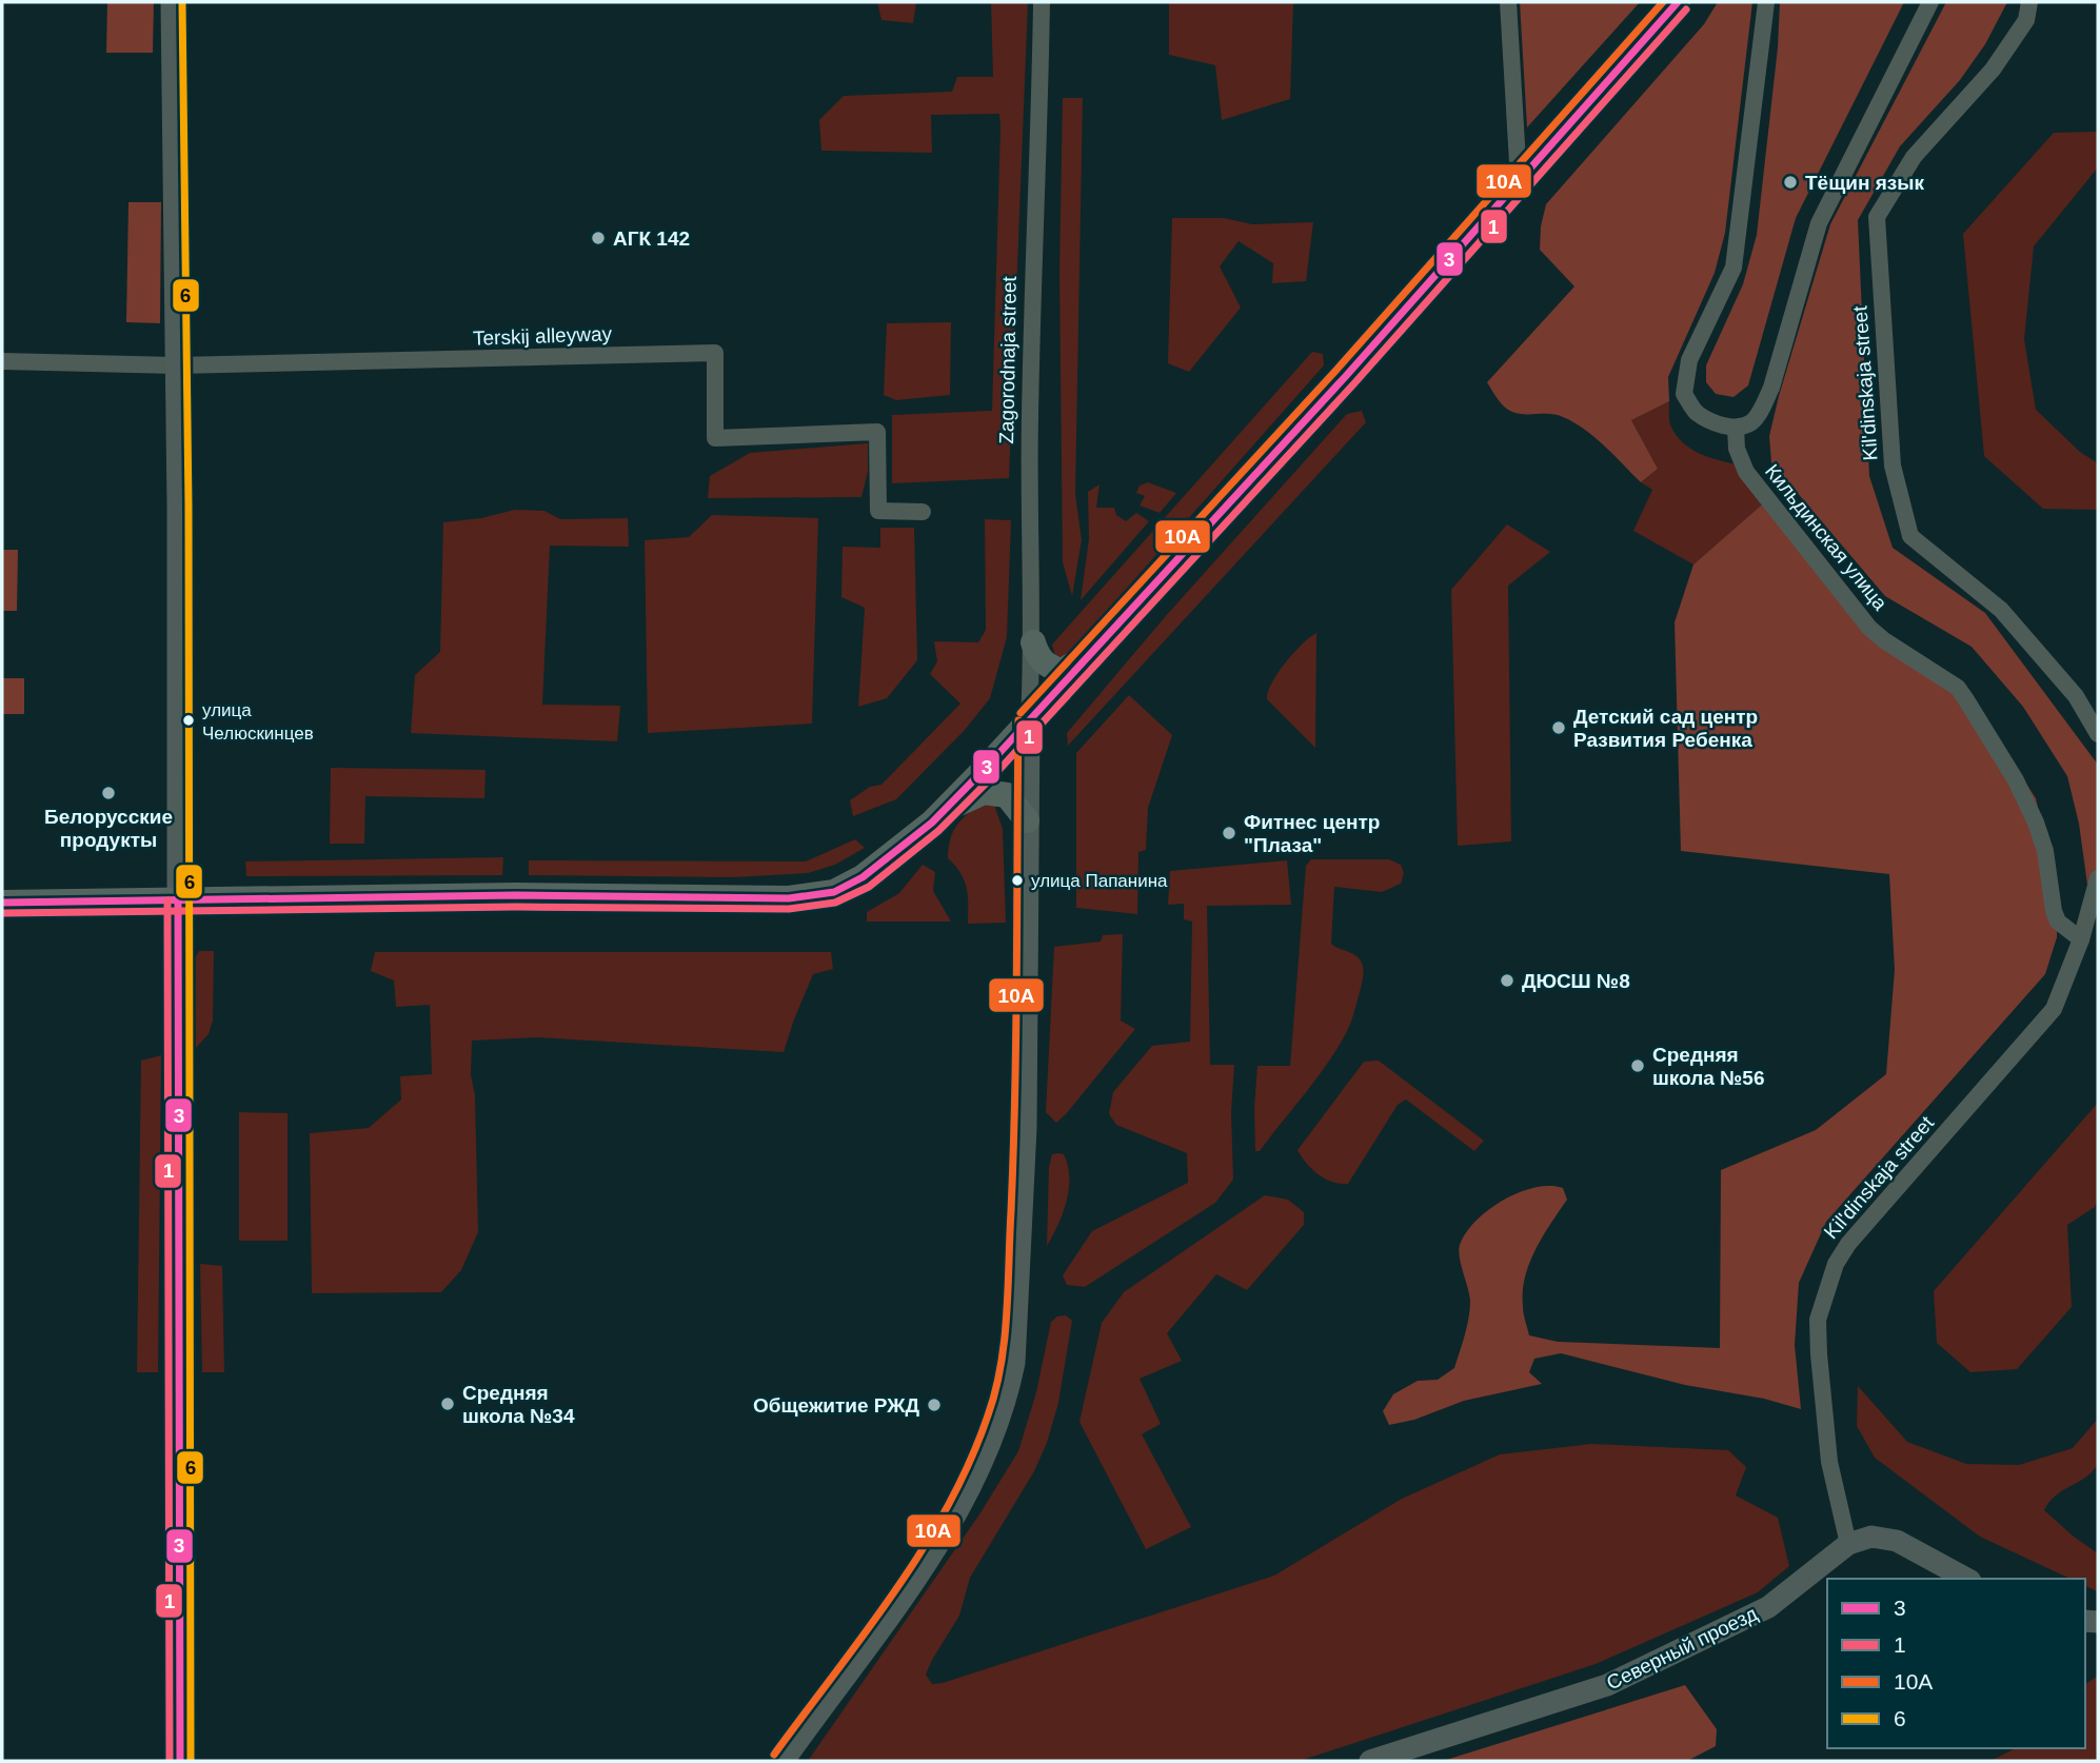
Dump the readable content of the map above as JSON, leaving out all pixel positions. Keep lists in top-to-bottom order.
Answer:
{
  "streets": {
    "street": [
      "Terskij alleyway",
      "Zagorodnaja street",
      "Kil'dinskaja street",
      "Кильдинская улица",
      "Северный проезд"
    ]
  },
  "crossings": [
    ["Kil'dinskaja street", "Кильдинская улица"],
    ["Kil'dinskaja street", "Северный проезд"]
  ],
  "places": [
    "Тёщин язык",
    "АГК 142",
    "улица Челюскинцев",
    "Детский сад центр Развития Ребенка",
    "Белорусские продукты",
    "Фитнес центр \"Плаза\"",
    "улица Папанина",
    "ДЮСШ №8",
    "Средняя школа №56",
    "Средняя школа №34",
    "Общежитие РЖД"
  ],
  "lines": [
    "transit line 3",
    "transit line 10А",
    "transit line 6",
    "transit line 1"
  ],
  "legend": [
    "3",
    "1",
    "10А",
    "6"
  ]
}
